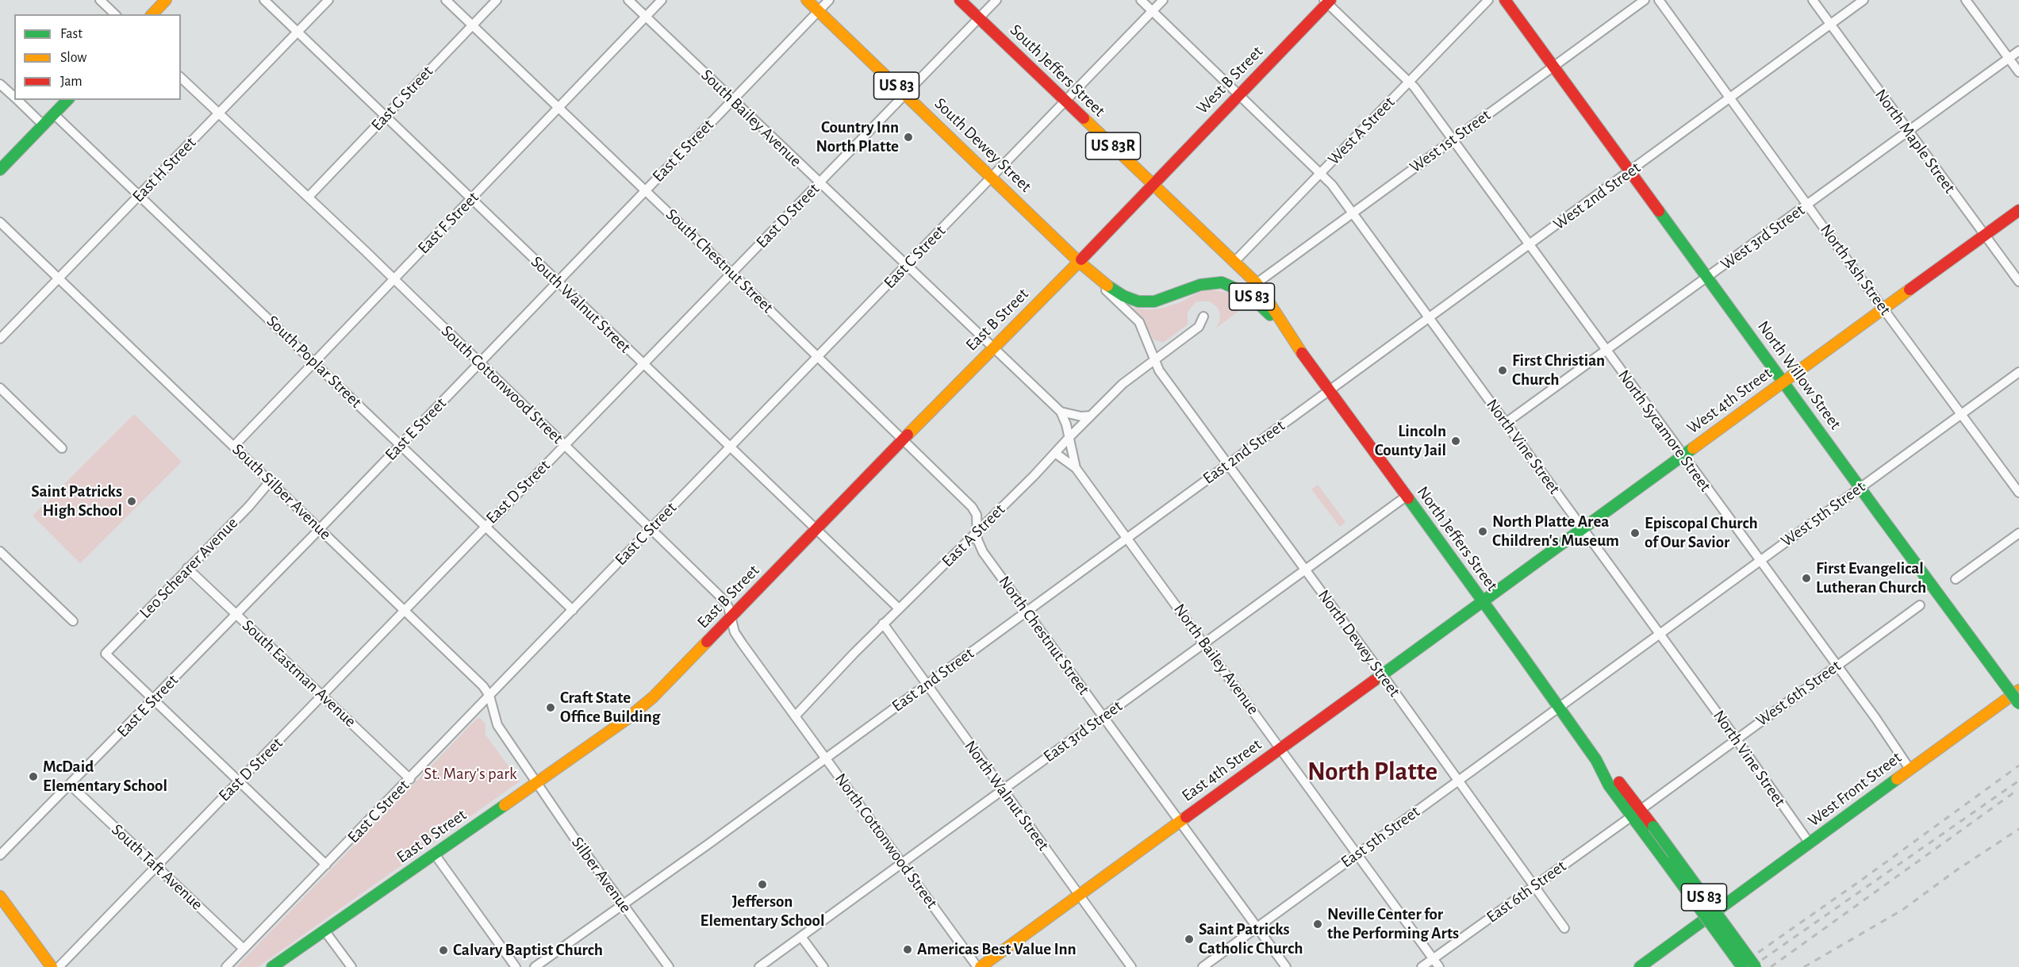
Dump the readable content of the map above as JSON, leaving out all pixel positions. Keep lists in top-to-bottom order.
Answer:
{
  "streets": {
    "main road": [
      "South Jeffers Street",
      "West B Street",
      "US 83",
      "South Dewey Street",
      "US 83R",
      "East B Street",
      "North Willow Street",
      "West 4th Street",
      "North Jeffers Street",
      "East 4th Street",
      "West Front Street"
    ],
    "street": [
      "East G Street",
      "South Bailey Avenue",
      "West A Street",
      "West 1st Street",
      "North Maple Street",
      "East E Street",
      "East H Street",
      "West 2nd Street",
      "East D Street",
      "East F Street",
      "West 3rd Street",
      "East C Street",
      "South Chestnut Street",
      "North Ash Street",
      "South Walnut Street",
      "South Poplar Street",
      "South Cottonwood Street",
      "North Sycamore Street",
      "North Vine Street",
      "East 2nd Street",
      "South Silber Avenue",
      "West 5th Street",
      "East A Street",
      "Leo Schearer Avenue",
      "North Chestnut Street",
      "North Dewey Street",
      "North Bailey Avenue",
      "South Eastman Avenue",
      "West 6th Street",
      "East 3rd Street",
      "North Walnut Street",
      "East 5th Street",
      "North Cottonwood Street",
      "South Taft Avenue",
      "Silber Avenue",
      "East 6th Street"
    ]
  },
  "crossings": [
    ["South Jeffers Street", "West B Street"],
    ["South Jeffers Street", "West A Street"],
    ["South Jeffers Street", "West 1st Street"],
    ["South Jeffers Street", "East D Street"],
    ["South Jeffers Street", "East C Street"],
    ["South Jeffers Street", "East B Street"],
    ["South Jeffers Street", "North Jeffers Street"],
    ["West B Street", "East B Street"],
    ["West B Street", "North Sycamore Street"],
    ["West B Street", "North Vine Street"],
    ["East G Street", "South Chestnut Street"],
    ["East G Street", "South Walnut Street"],
    ["East G Street", "South Cottonwood Street"],
    ["South Bailey Avenue", "East E Street"],
    ["South Bailey Avenue", "East D Street"],
    ["South Bailey Avenue", "East F Street"],
    ["South Bailey Avenue", "East C Street"],
    ["South Bailey Avenue", "East B Street"],
    ["South Bailey Avenue", "East A Street"],
    ["South Bailey Avenue", "North Bailey Avenue"],
    ["West A Street", "North Sycamore Street"],
    ["West A Street", "North Vine Street"],
    ["West 1st Street", "North Willow Street"],
    ["West 1st Street", "North Sycamore Street"],
    ["West 1st Street", "North Vine Street"],
    ["West 1st Street", "North Jeffers Street"],
    ["North Maple Street", "West 2nd Street"],
    ["North Maple Street", "West 3rd Street"],
    ["North Maple Street", "West 4th Street"],
    ["South Dewey Street", "East E Street"],
    ["South Dewey Street", "East D Street"],
    ["South Dewey Street", "East C Street"],
    ["South Dewey Street", "East B Street"],
    ["South Dewey Street", "East A Street"],
    ["South Dewey Street", "North Jeffers Street"],
    ["South Dewey Street", "North Dewey Street"],
    ["East E Street", "South Chestnut Street"],
    ["East E Street", "South Walnut Street"],
    ["East E Street", "South Poplar Street"],
    ["East E Street", "South Cottonwood Street"],
    ["East E Street", "South Silber Avenue"],
    ["East E Street", "Leo Schearer Avenue"],
    ["East E Street", "South Eastman Avenue"],
    ["East E Street", "South Taft Avenue"],
    ["East H Street", "South Walnut Street"],
    ["East H Street", "South Poplar Street"],
    ["East H Street", "South Cottonwood Street"],
    ["East H Street", "South Silber Avenue"],
    ["West 2nd Street", "North Ash Street"],
    ["West 2nd Street", "North Willow Street"],
    ["West 2nd Street", "North Sycamore Street"],
    ["West 2nd Street", "North Vine Street"],
    ["West 2nd Street", "East 2nd Street"],
    ["West 2nd Street", "North Jeffers Street"],
    ["East D Street", "South Chestnut Street"],
    ["East D Street", "South Walnut Street"],
    ["East D Street", "South Poplar Street"],
    ["East D Street", "South Cottonwood Street"],
    ["East D Street", "South Silber Avenue"],
    ["East D Street", "South Eastman Avenue"],
    ["East D Street", "South Taft Avenue"],
    ["East F Street", "South Chestnut Street"],
    ["East F Street", "South Walnut Street"],
    ["East F Street", "South Poplar Street"],
    ["East F Street", "South Cottonwood Street"],
    ["East F Street", "South Silber Avenue"],
    ["West 3rd Street", "North Ash Street"],
    ["West 3rd Street", "North Willow Street"],
    ["West 3rd Street", "North Sycamore Street"],
    ["West 3rd Street", "North Vine Street"],
    ["East C Street", "South Chestnut Street"],
    ["East C Street", "South Walnut Street"],
    ["East C Street", "South Poplar Street"],
    ["East C Street", "South Cottonwood Street"],
    ["East C Street", "North Vine Street"],
    ["East C Street", "South Silber Avenue"],
    ["East C Street", "South Eastman Avenue"],
    ["East C Street", "South Taft Avenue"],
    ["South Chestnut Street", "East B Street"],
    ["South Chestnut Street", "East A Street"],
    ["South Chestnut Street", "North Chestnut Street"],
    ["North Ash Street", "West 4th Street"],
    ["North Ash Street", "West 5th Street"],
    ["South Walnut Street", "East B Street"],
    ["South Walnut Street", "East A Street"],
    ["East B Street", "South Cottonwood Street"],
    ["East B Street", "South Silber Avenue"],
    ["East B Street", "Silber Avenue"],
    ["North Willow Street", "West 4th Street"],
    ["North Willow Street", "West 5th Street"],
    ["South Cottonwood Street", "East A Street"],
    ["South Cottonwood Street", "North Cottonwood Street"],
    ["West 4th Street", "North Sycamore Street"],
    ["West 4th Street", "North Vine Street"],
    ["West 4th Street", "North Jeffers Street"],
    ["West 4th Street", "East 4th Street"],
    ["North Sycamore Street", "West 5th Street"],
    ["North Sycamore Street", "West 6th Street"],
    ["North Sycamore Street", "West Front Street"],
    ["North Vine Street", "West 5th Street"],
    ["North Vine Street", "West 6th Street"],
    ["North Vine Street", "West Front Street"],
    ["East 2nd Street", "North Jeffers Street"],
    ["East 2nd Street", "North Chestnut Street"],
    ["East 2nd Street", "North Dewey Street"],
    ["East 2nd Street", "North Bailey Avenue"],
    ["East 2nd Street", "North Walnut Street"],
    ["East 2nd Street", "North Cottonwood Street"],
    ["East 2nd Street", "Silber Avenue"],
    ["South Silber Avenue", "Leo Schearer Avenue"],
    ["South Silber Avenue", "Silber Avenue"],
    ["West 5th Street", "North Jeffers Street"],
    ["West 5th Street", "East 5th Street"],
    ["East A Street", "North Chestnut Street"],
    ["East A Street", "North Dewey Street"],
    ["East A Street", "North Bailey Avenue"],
    ["East A Street", "North Walnut Street"],
    ["East A Street", "North Cottonwood Street"],
    ["North Jeffers Street", "West 6th Street"],
    ["North Jeffers Street", "East 3rd Street"],
    ["North Jeffers Street", "East 4th Street"],
    ["North Jeffers Street", "East 5th Street"],
    ["North Jeffers Street", "East 6th Street"],
    ["Leo Schearer Avenue", "South Eastman Avenue"],
    ["North Chestnut Street", "East 3rd Street"],
    ["North Chestnut Street", "East 4th Street"],
    ["North Chestnut Street", "East 5th Street"],
    ["North Dewey Street", "East 3rd Street"],
    ["North Dewey Street", "East 4th Street"],
    ["North Dewey Street", "East 5th Street"],
    ["North Dewey Street", "East 6th Street"],
    ["North Bailey Avenue", "East 3rd Street"],
    ["North Bailey Avenue", "East 4th Street"],
    ["North Bailey Avenue", "East 5th Street"],
    ["North Bailey Avenue", "East 6th Street"],
    ["West 6th Street", "East 6th Street"],
    ["East 3rd Street", "North Walnut Street"],
    ["East 3rd Street", "North Cottonwood Street"],
    ["East 4th Street", "North Walnut Street"],
    ["East 4th Street", "North Cottonwood Street"]
  ],
  "districts": ["North Platte"],
  "parks": ["St. Mary's park"],
  "places": [
    "Country Inn North Platte",
    "First Christian Church",
    "Lincoln County Jail",
    "Saint Patricks High School",
    "North Platte Area Children's Museum",
    "Episcopal Church of Our Savior",
    "First Evangelical Lutheran Church",
    "Craft State Office Building",
    "McDaid Elementary School",
    "Jefferson Elementary School",
    "Neville Center for the Performing Arts",
    "Saint Patricks Catholic Church",
    "Americas Best Value Inn",
    "Calvary Baptist Church"
  ],
  "legend": ["Fast", "Slow", "Jam"]
}
